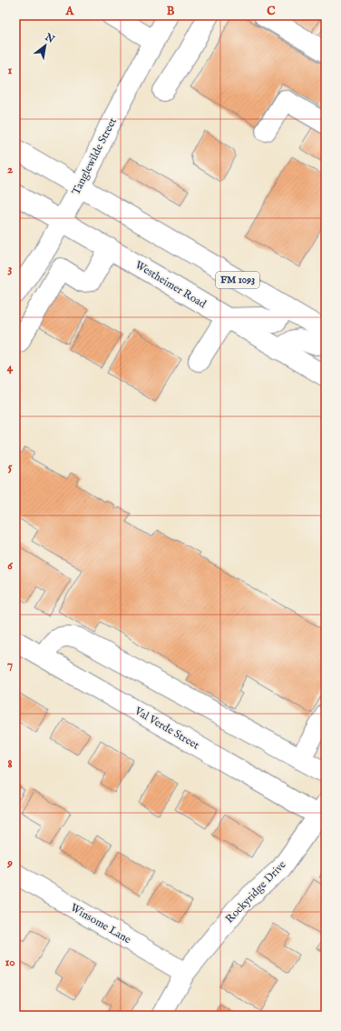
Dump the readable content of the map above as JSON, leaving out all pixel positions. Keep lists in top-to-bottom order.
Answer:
{
  "streets": {
    "street": [
      "Tanglewilde Street",
      "FM 1093",
      "Westheimer Road",
      "Val Verde Street",
      "Rockyridge Drive",
      "Winsome Lane"
    ]
  },
  "crossings": [
    ["Tanglewilde Street", "FM 1093"],
    ["Tanglewilde Street", "Westheimer Road"],
    ["Val Verde Street", "Rockyridge Drive"],
    ["Rockyridge Drive", "Winsome Lane"]
  ],
  "north": "top right",
  "grid": {
    "columns": ["A", "B", "C"],
    "rows": [
      "1",
      "2",
      "3",
      "4",
      "5",
      "6",
      "7",
      "8",
      "9",
      "10"
    ]
  }
}
